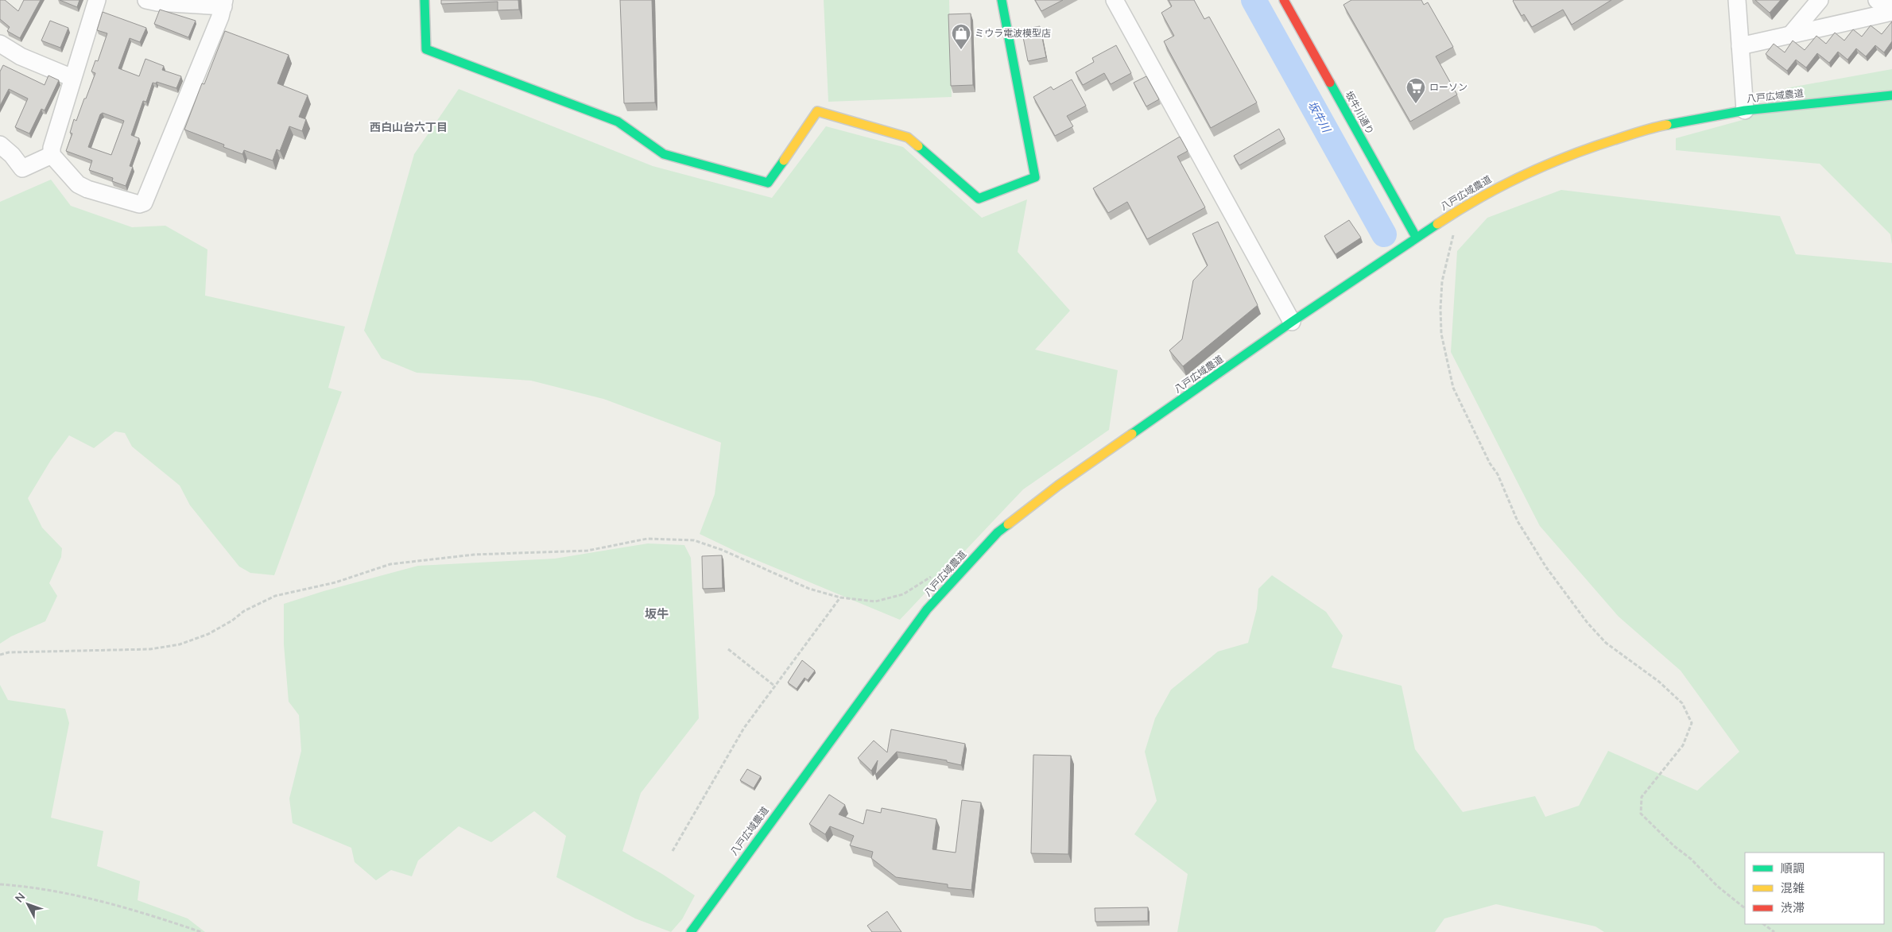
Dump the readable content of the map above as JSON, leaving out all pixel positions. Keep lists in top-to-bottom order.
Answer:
{
  "streets": {
    "street": ["八戸広域農道", "坂牛川通り"]
  },
  "crossings": [
    ["八戸広域農道", "坂牛川通り"]
  ],
  "districts": ["西白山台六丁目", "坂牛"],
  "water": ["坂牛川"],
  "places": {
    "shop": ["ミウラ電波模型店"],
    "supermarket": ["ローソン"]
  },
  "legend": ["順調", "混雑", "渋滞"],
  "north": "top left"
}
